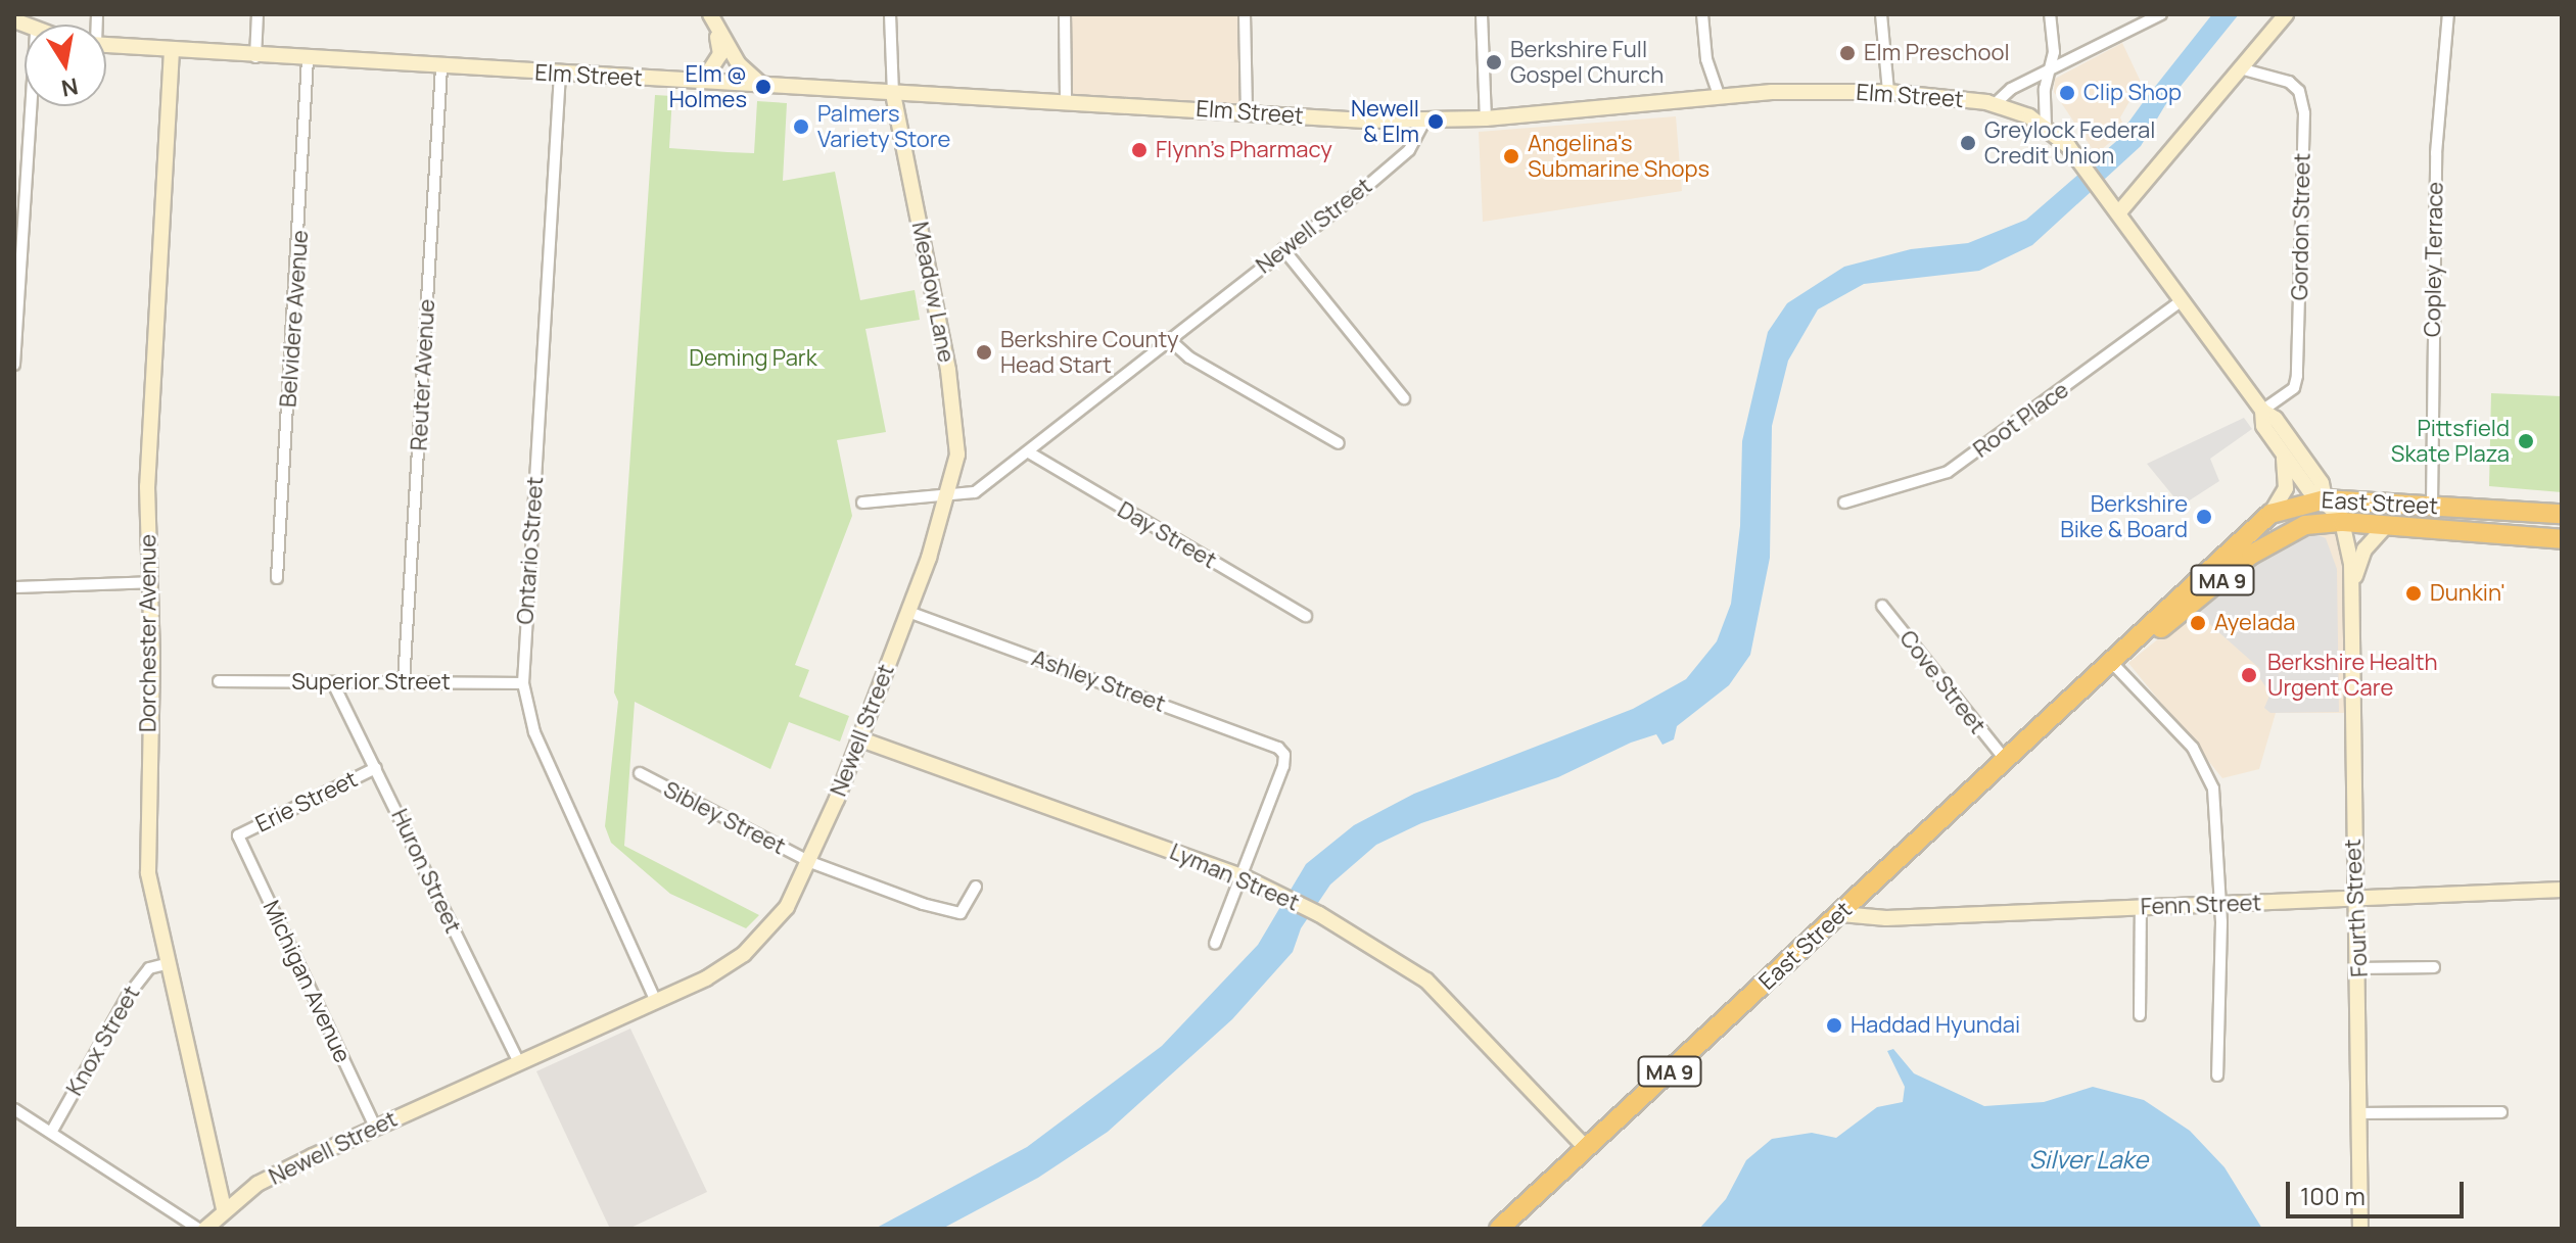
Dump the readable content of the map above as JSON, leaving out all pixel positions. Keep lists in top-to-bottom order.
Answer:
{
  "streets": {
    "highway": ["East Street", "MA 9"],
    "street": [
      "Elm Street",
      "Newell Street",
      "Gordon Street",
      "Copley Terrace",
      "Meadow Lane",
      "Belvidere Avenue",
      "Reuter Avenue",
      "Root Place",
      "Day Street",
      "Ontario Street",
      "Dorchester Avenue",
      "Ashley Street",
      "Superior Street",
      "Cove Street",
      "Erie Street",
      "Sibley Street",
      "Huron Street",
      "Lyman Street",
      "Fenn Street",
      "Fourth Street",
      "Michigan Avenue",
      "Knox Street"
    ]
  },
  "crossings": [
    ["Elm Street", "Newell Street"],
    ["Elm Street", "Gordon Street"],
    ["Elm Street", "Meadow Lane"],
    ["Elm Street", "Belvidere Avenue"],
    ["Elm Street", "Reuter Avenue"],
    ["Elm Street", "Root Place"],
    ["Elm Street", "East Street"],
    ["Elm Street", "Ontario Street"],
    ["Elm Street", "Dorchester Avenue"],
    ["Newell Street", "Meadow Lane"],
    ["Newell Street", "Day Street"],
    ["Newell Street", "Ontario Street"],
    ["Newell Street", "Dorchester Avenue"],
    ["Newell Street", "Ashley Street"],
    ["Newell Street", "Sibley Street"],
    ["Newell Street", "Huron Street"],
    ["Newell Street", "Lyman Street"],
    ["Newell Street", "Michigan Avenue"],
    ["Copley Terrace", "East Street"],
    ["Reuter Avenue", "Superior Street"],
    ["East Street", "Cove Street"],
    ["East Street", "Lyman Street"],
    ["East Street", "Fenn Street"],
    ["East Street", "Fourth Street"],
    ["Ontario Street", "Superior Street"],
    ["Dorchester Avenue", "Knox Street"],
    ["Ashley Street", "Lyman Street"],
    ["Superior Street", "Huron Street"],
    ["Erie Street", "Huron Street"],
    ["Erie Street", "Michigan Avenue"],
    ["Fenn Street", "Fourth Street"]
  ],
  "water": ["Silver Lake"],
  "parks": ["Deming Park"],
  "places": [
    "Elm Preschool",
    "Berkshire Full Gospel Church",
    "Elm @ Holmes",
    "Clip Shop",
    "Newell & Elm",
    "Palmers Variety Store",
    "Greylock Federal Credit Union",
    "Flynn's Pharmacy",
    "Angelina's Submarine Shops",
    "Berkshire County Head Start",
    "Pittsfield Skate Plaza",
    "Berkshire Bike & Board",
    "Dunkin'",
    "Ayelada",
    "Berkshire Health Urgent Care",
    "Haddad Hyundai"
  ],
  "scale_bar": "100 m",
  "north": "bottom"
}
